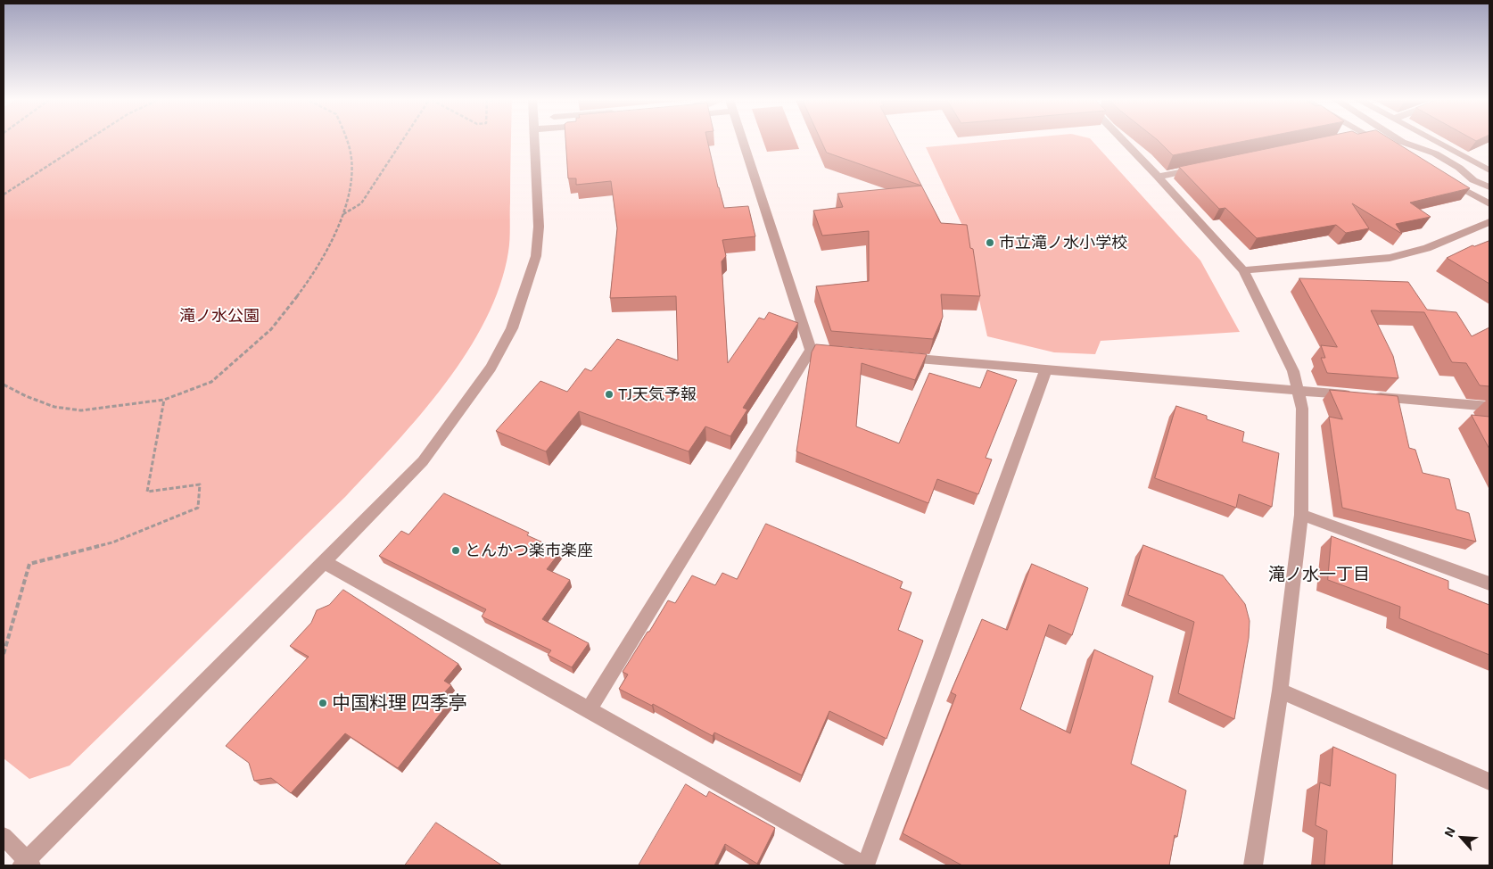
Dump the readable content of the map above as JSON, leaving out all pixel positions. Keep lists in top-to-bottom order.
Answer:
{
  "districts": ["滝ノ水一丁目"],
  "parks": ["滝ノ水公園"],
  "places": [
    "市立滝ノ水小学校",
    "TJ天気予報",
    "とんかつ楽市楽座",
    "中国料理 四季亭"
  ],
  "north": "top left"
}
